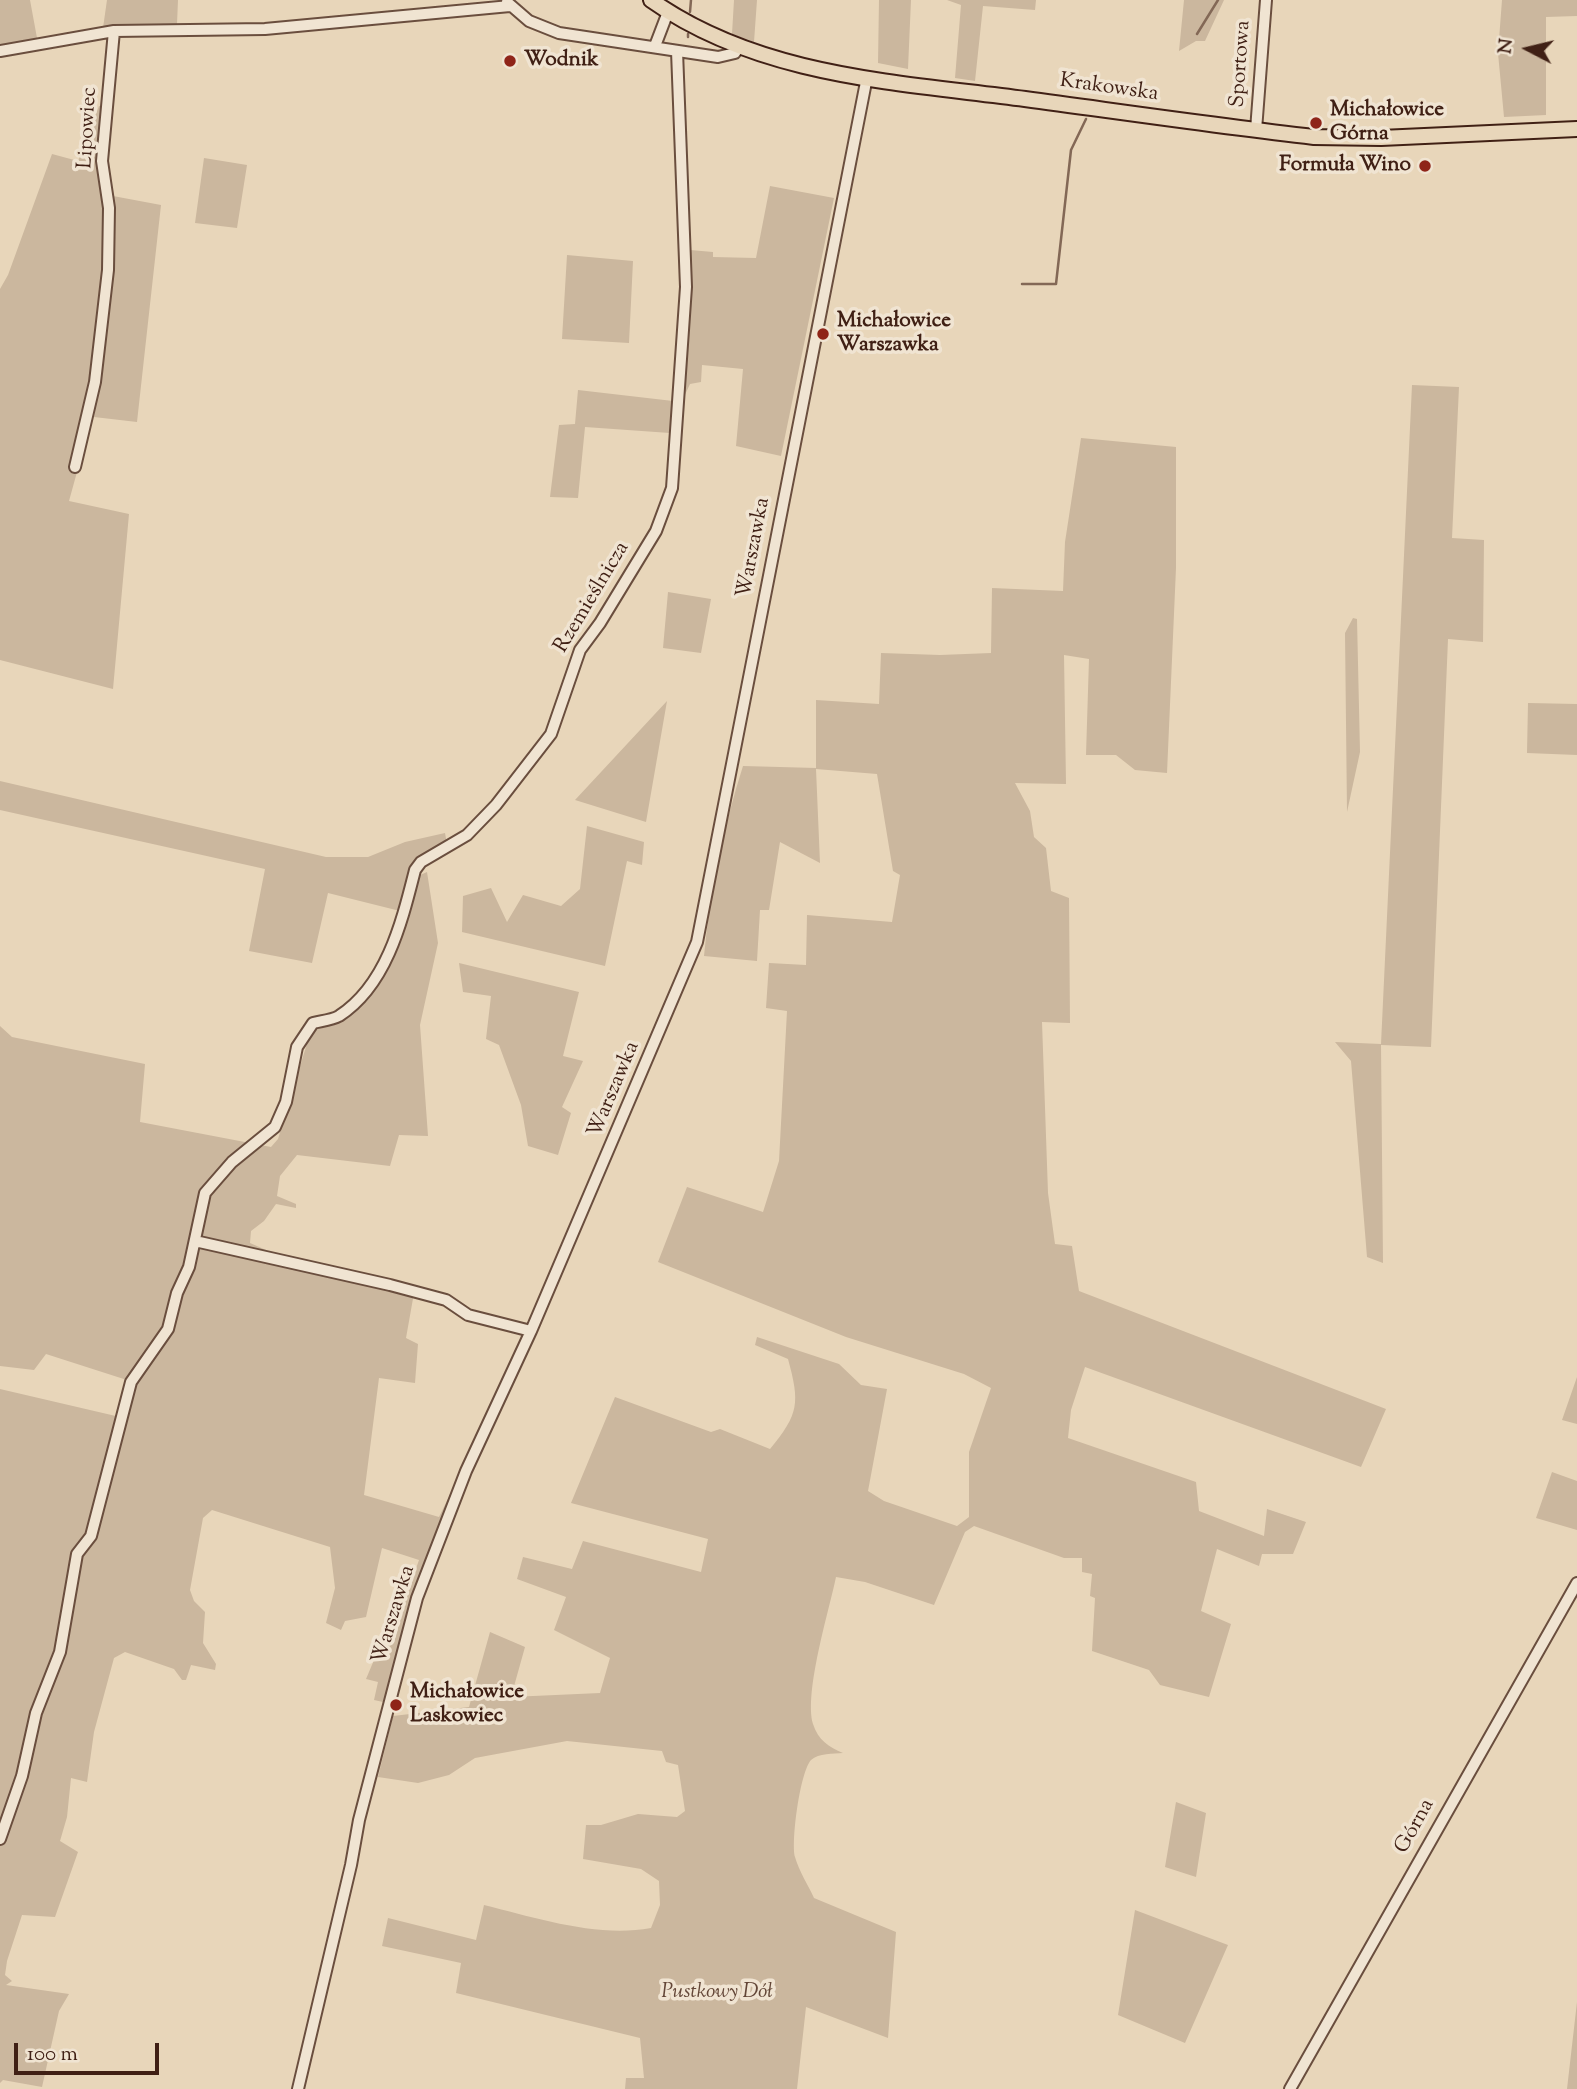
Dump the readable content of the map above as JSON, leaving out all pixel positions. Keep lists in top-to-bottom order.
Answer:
{
  "streets": {
    "main road": ["Krakowska"],
    "street": [
      "Sportowa",
      "Lipowiec",
      "Warszawka",
      "Rzemieślnicza",
      "Górna"
    ]
  },
  "crossings": [
    ["Sportowa", "Krakowska"],
    ["Krakowska", "Warszawka"]
  ],
  "parks": ["Pustkowy Dół"],
  "places": [
    "Wodnik",
    "Michałowice Górna",
    "Formuła Wino",
    "Michałowice Warszawka",
    "Michałowice Laskowiec"
  ],
  "scale_bar": "100 m",
  "north": "left"
}
